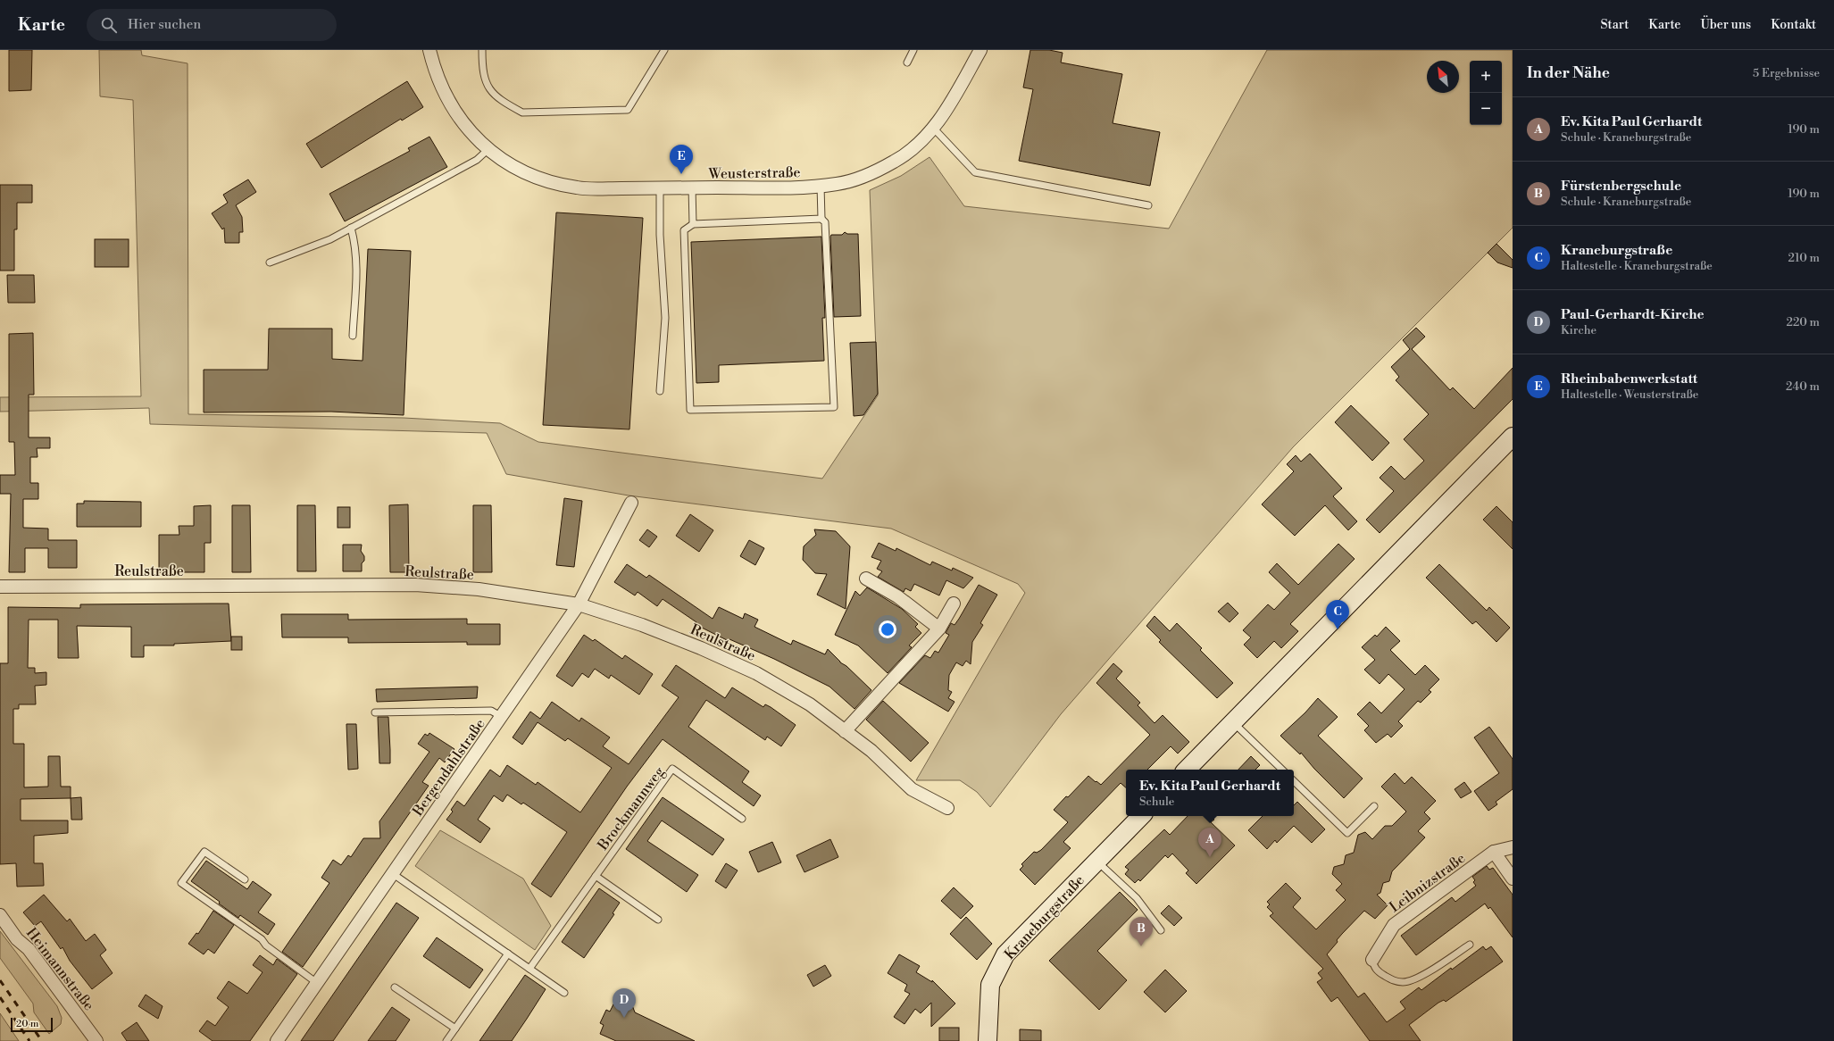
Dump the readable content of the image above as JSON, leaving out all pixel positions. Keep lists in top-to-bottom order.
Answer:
{
  "streets": {
    "street": [
      "Weusterstraße",
      "Reulstraße",
      "Bergendahlstraße",
      "Leibnizstraße",
      "Kraneburgstraße",
      "Heimannstraße"
    ],
    "lane": ["Brockmannweg"]
  },
  "crossings": [
    ["Reulstraße", "Bergendahlstraße"]
  ],
  "scale_bar": "20 m",
  "north": "top left",
  "page": {
    "header": "Karte",
    "search": "Hier suchen",
    "nav": [
      "Start",
      "Karte",
      "Über uns",
      "Kontakt"
    ],
    "heading": ["In der Nähe", "5 Ergebnisse"],
    "map_buttons": ["+", "−"],
    "list": [
      {
        "mark": "A",
        "name": "Ev. Kita Paul Gerhardt",
        "note": "Schule · Kraneburgstraße",
        "value": "190 m"
      },
      {
        "mark": "B",
        "name": "Fürstenbergschule",
        "note": "Schule · Kraneburgstraße",
        "value": "190 m"
      },
      {
        "mark": "C",
        "name": "Kraneburgstraße",
        "note": "Haltestelle · Kraneburgstraße",
        "value": "210 m"
      },
      {
        "mark": "D",
        "name": "Paul-Gerhardt-Kirche",
        "note": "Kirche",
        "value": "220 m"
      },
      {
        "mark": "E",
        "name": "Rheinbabenwerkstatt",
        "note": "Haltestelle · Weusterstraße",
        "value": "240 m"
      }
    ],
    "pins": [
      "E",
      "C",
      "A",
      "B",
      "D"
    ],
    "popup": ["Ev. Kita Paul Gerhardt", "Schule"],
    "scale": "20 m"
  }
}
